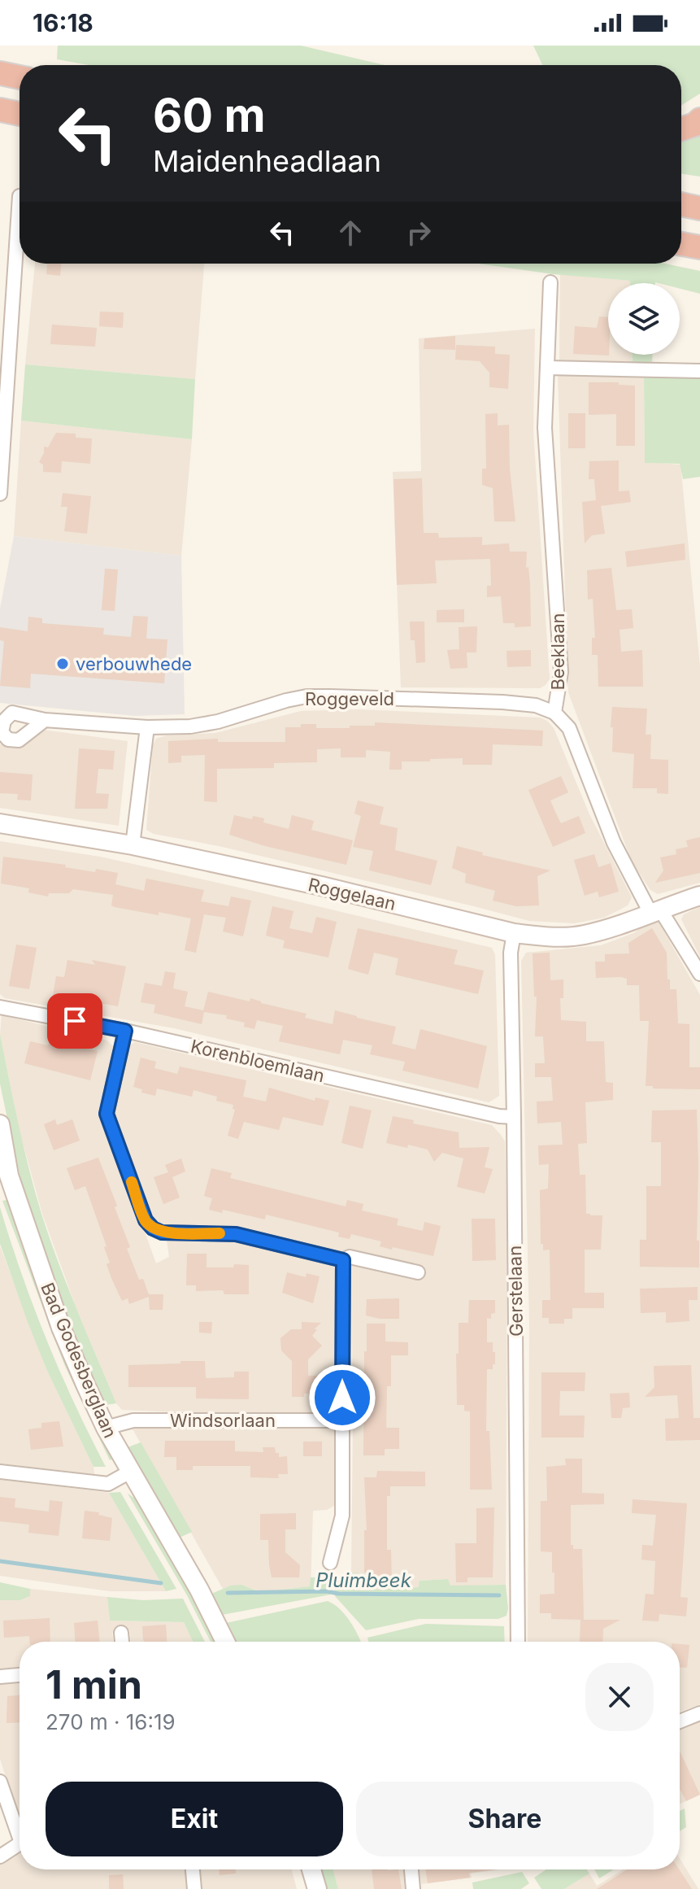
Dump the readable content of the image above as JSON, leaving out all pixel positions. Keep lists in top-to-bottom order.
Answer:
{
  "streets": {
    "street": [
      "Beeklaan",
      "Roggeveld",
      "Roggelaan",
      "Korenbloemlaan",
      "Gerstelaan",
      "Bad Godesberglaan",
      "Windsorlaan"
    ]
  },
  "crossings": [
    ["Beeklaan", "Roggeveld"],
    ["Beeklaan", "Roggelaan"],
    ["Roggelaan", "Gerstelaan"],
    ["Korenbloemlaan", "Gerstelaan"],
    ["Bad Godesberglaan", "Windsorlaan"]
  ],
  "water": ["Pluimbeek"],
  "places": ["verbouwhede"],
  "page": {
    "status": "16:18",
    "turn": ["60 m", "Maidenheadlaan"],
    "heading": ["1 min", "270 m · 16:19"],
    "buttons": ["Exit", "Share"]
  }
}
